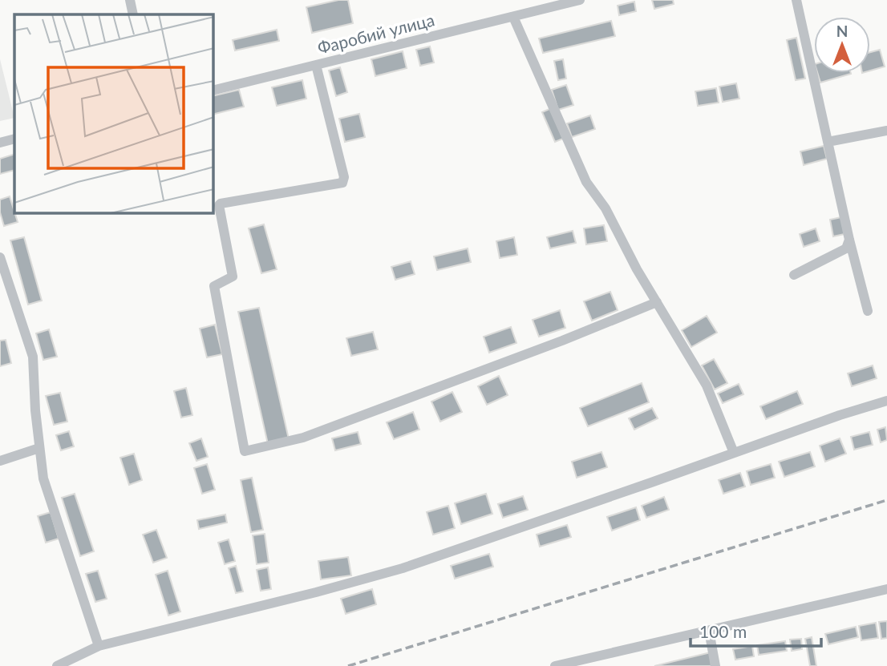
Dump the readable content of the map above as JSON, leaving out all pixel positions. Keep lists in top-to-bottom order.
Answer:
{
  "streets": {
    "street": ["Фаробий улица"]
  },
  "scale_bar": "100 m",
  "north": "top"
}
